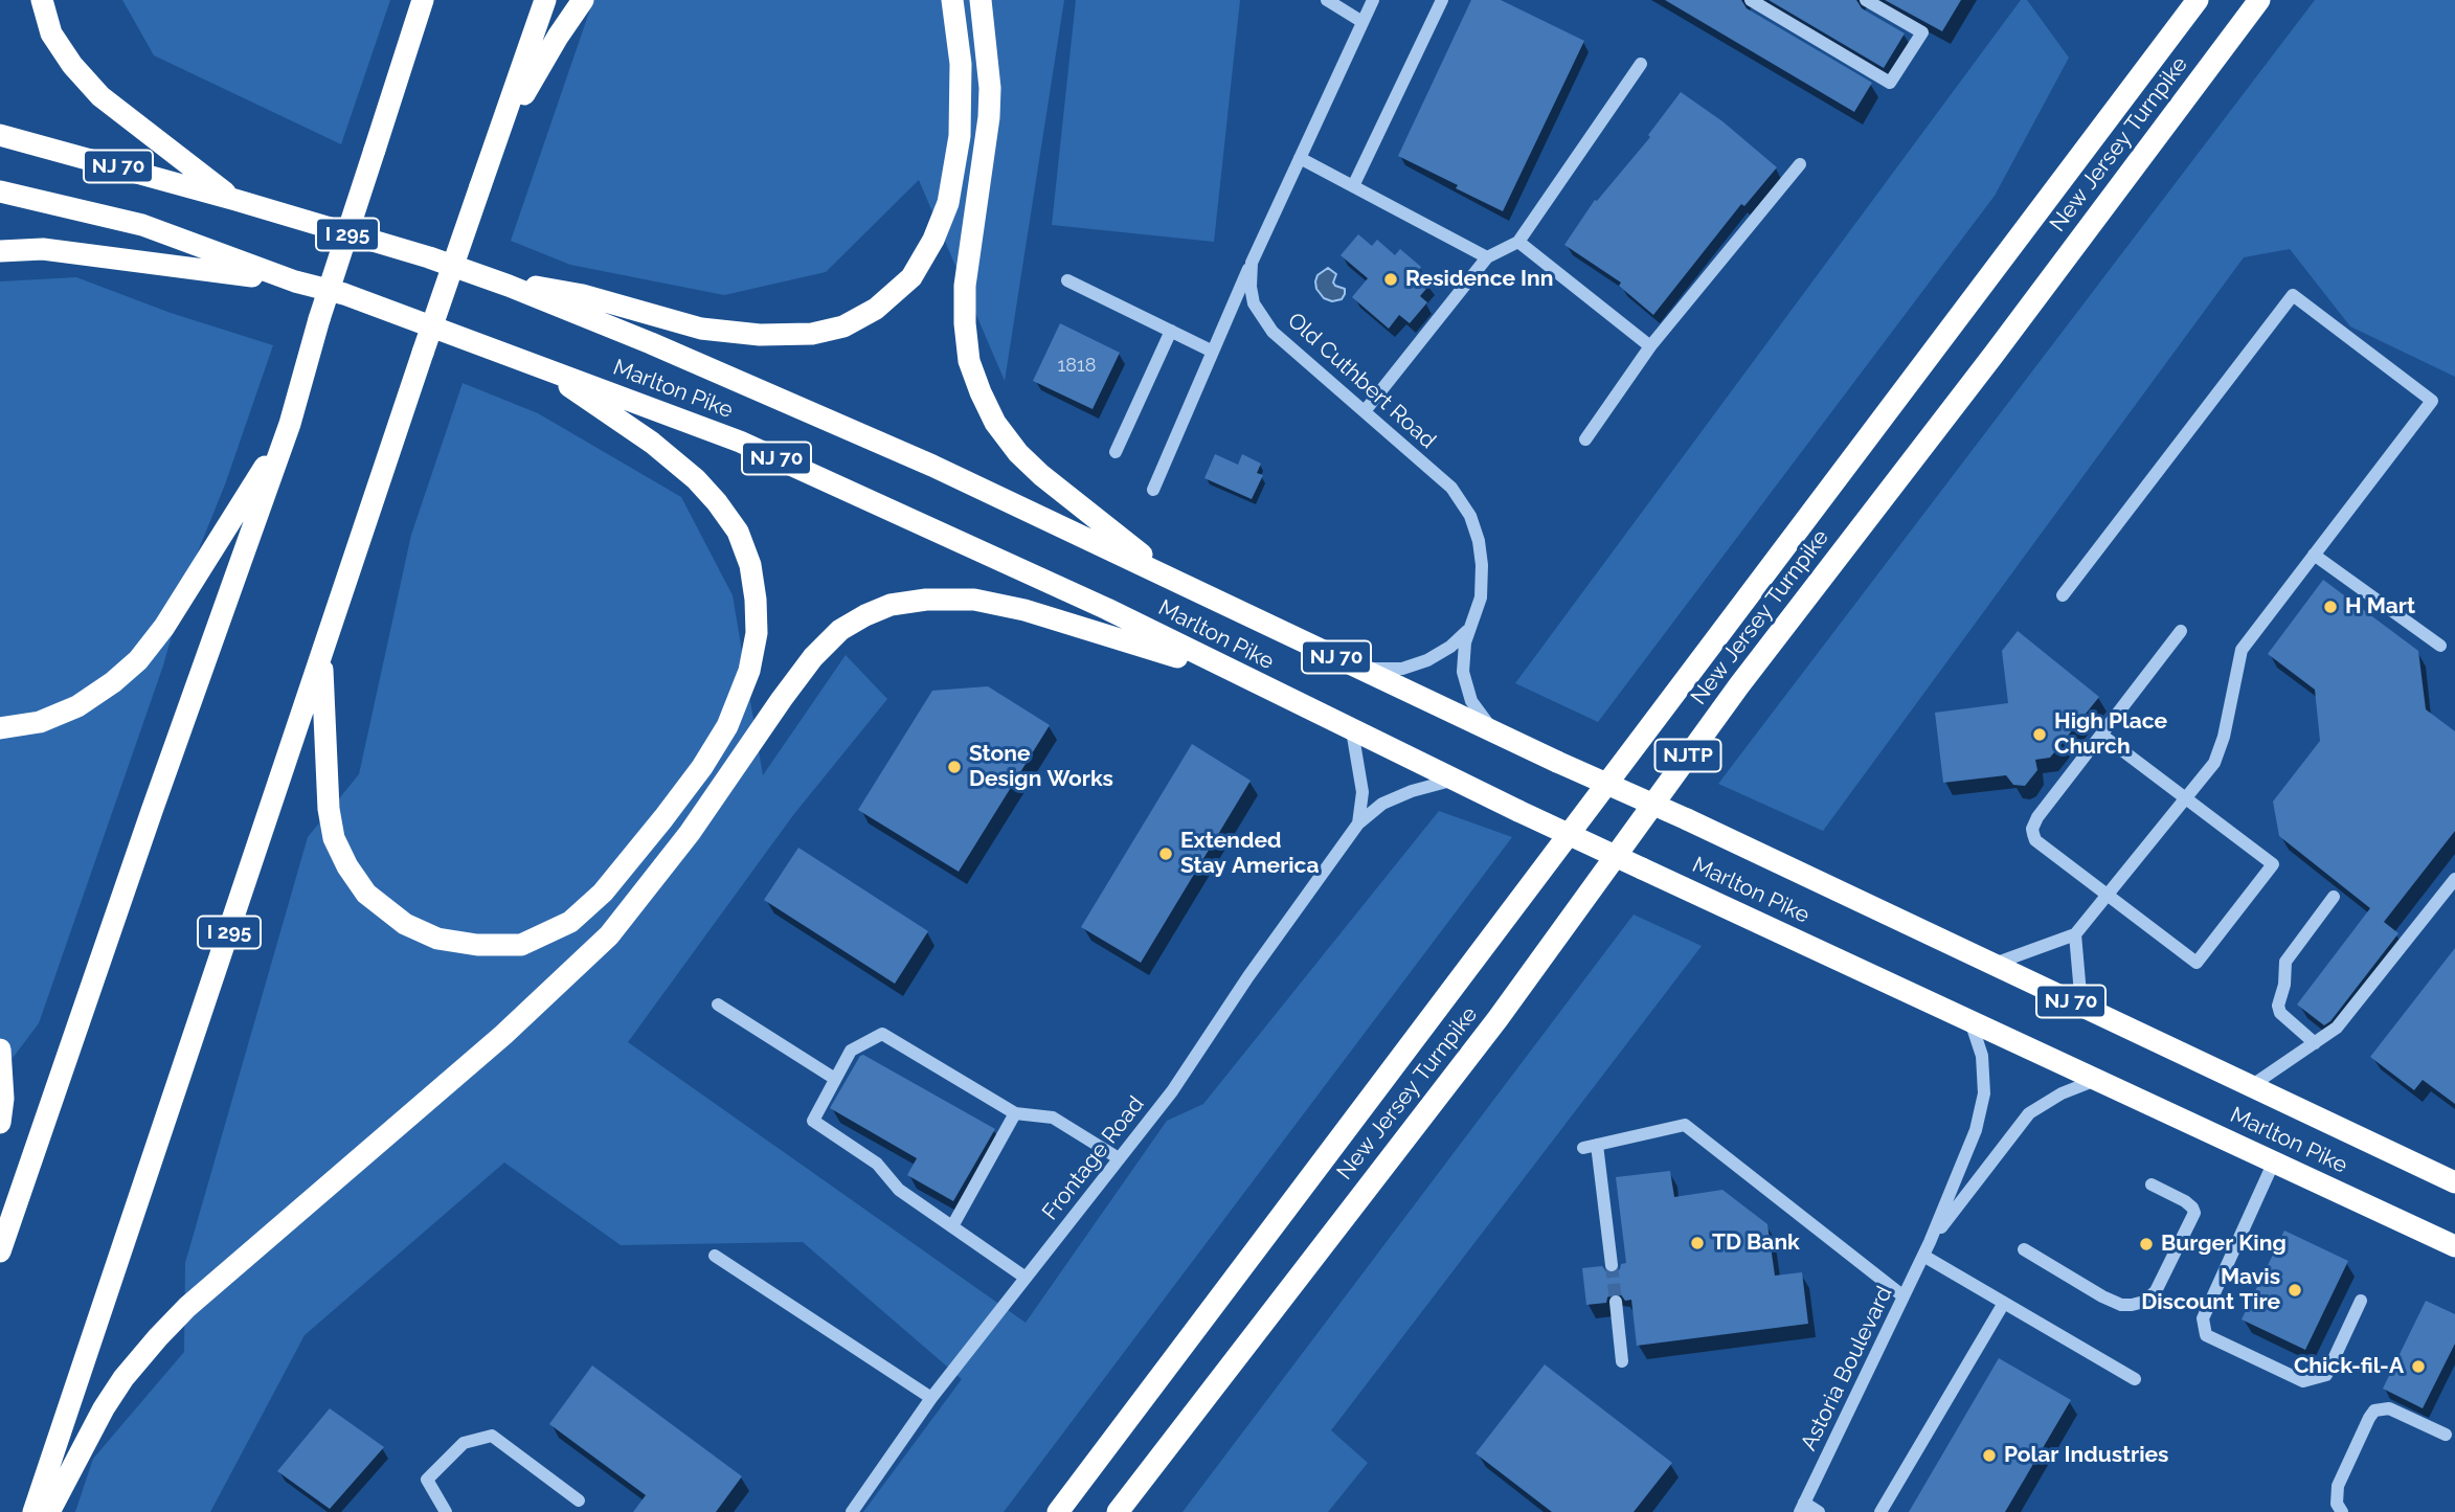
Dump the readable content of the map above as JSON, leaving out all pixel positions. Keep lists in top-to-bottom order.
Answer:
{
  "streets": {
    "highway": [
      "New Jersey Turnpike",
      "NJ 70",
      "I 295",
      "Marlton Pike",
      "NJTP"
    ],
    "street": ["Old Cuthbert Road", "Frontage Road", "Astoria Boulevard"]
  },
  "crossings": [
    ["Old Cuthbert Road", "Marlton Pike"],
    ["Marlton Pike", "Frontage Road"],
    ["Marlton Pike", "Astoria Boulevard"]
  ],
  "places": [
    "Residence Inn",
    "H Mart",
    "High Place Church",
    "Stone Design Works",
    "Extended Stay America",
    "TD Bank",
    "Burger King",
    "Mavis Discount Tire",
    "Chick-fil-A",
    "Polar Industries"
  ],
  "house_numbers": ["1818"]
}
